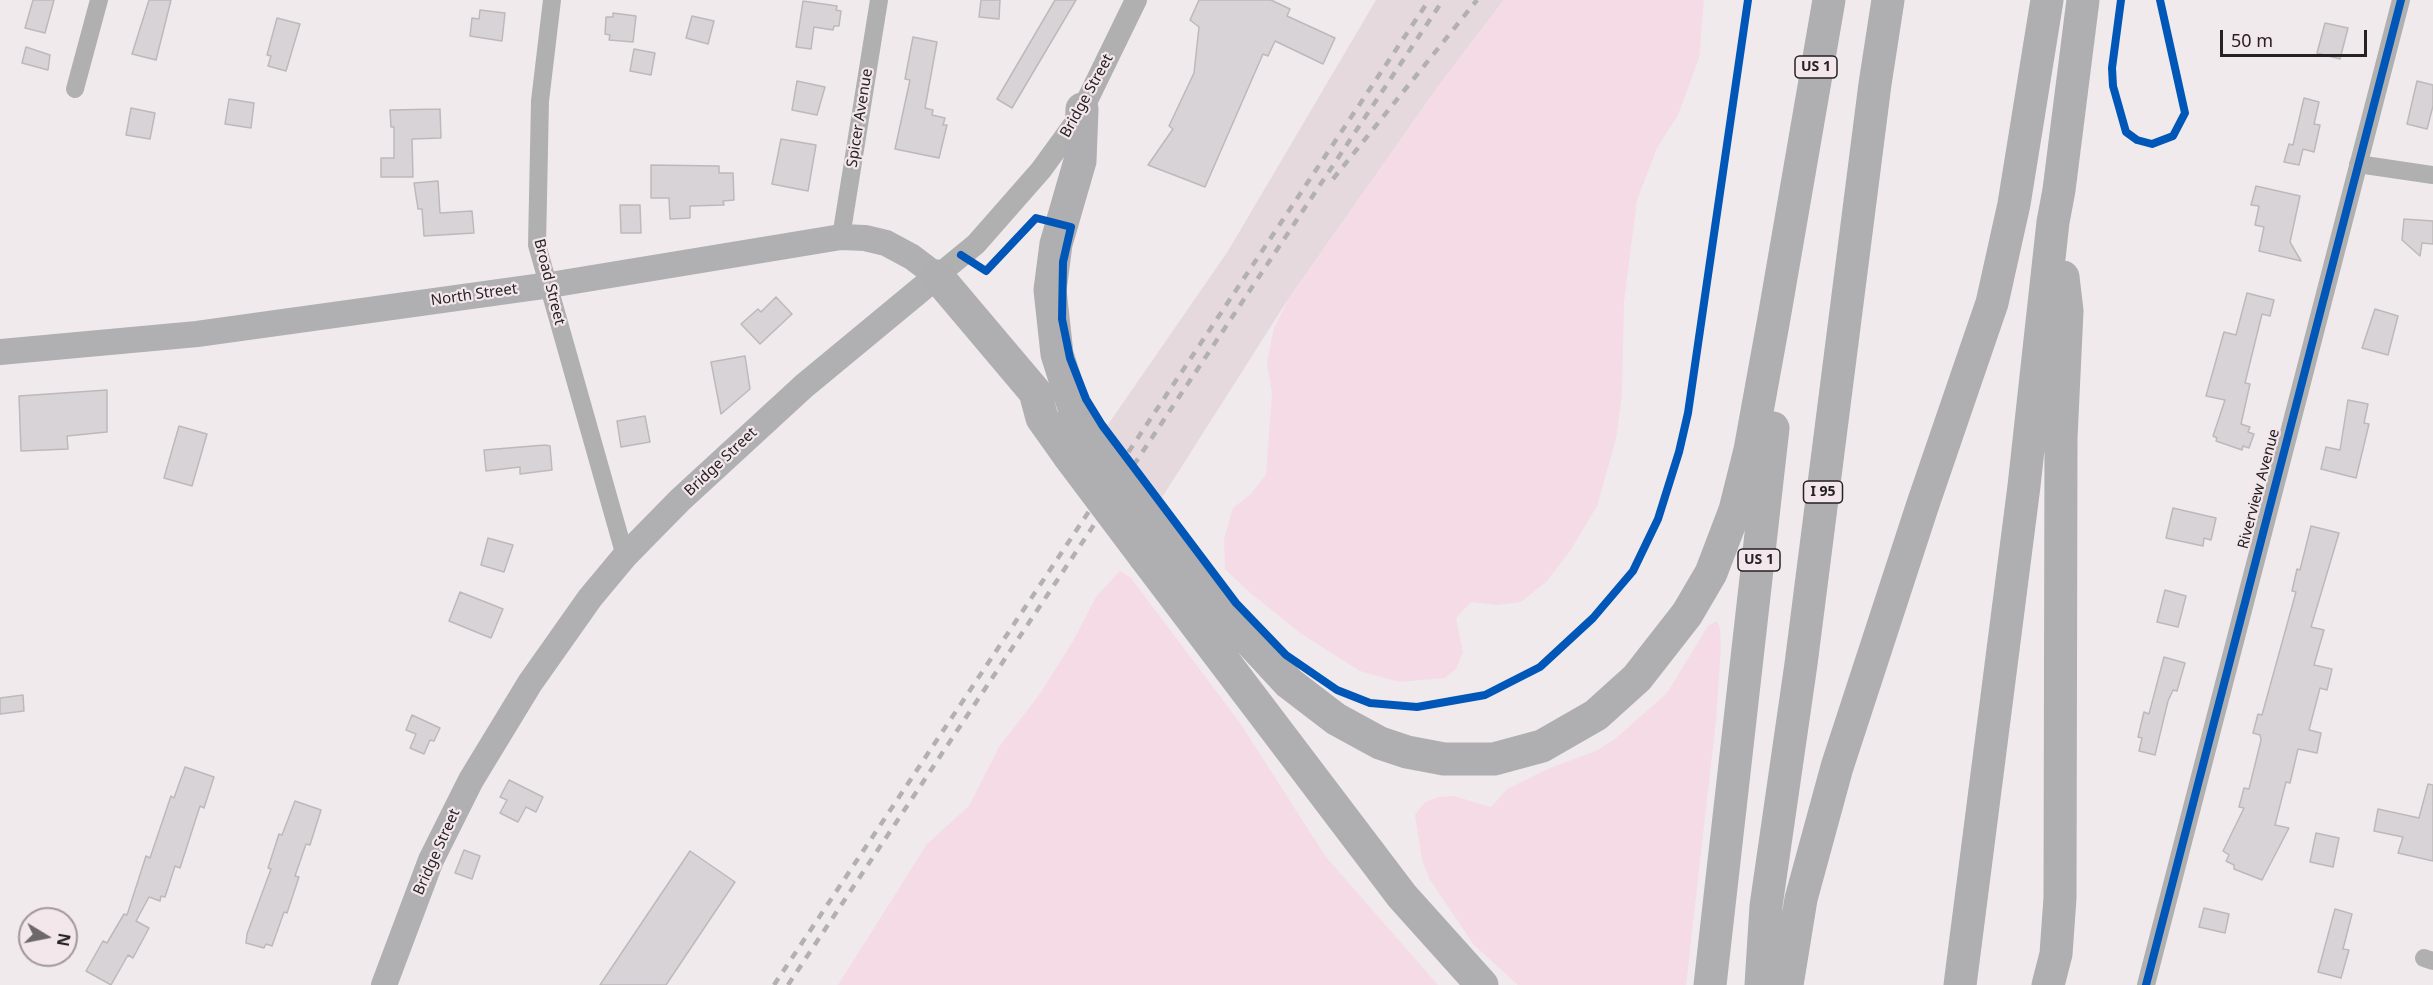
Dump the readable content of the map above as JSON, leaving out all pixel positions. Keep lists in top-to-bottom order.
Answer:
{
  "streets": {
    "highway": ["US 1", "I 95"],
    "main road": ["Bridge Street", "North Street"],
    "street": ["Spicer Avenue", "Broad Street", "Riverview Avenue"]
  },
  "crossings": [
    ["Bridge Street", "Broad Street"],
    ["Bridge Street", "North Street"],
    ["Spicer Avenue", "North Street"],
    ["Broad Street", "North Street"]
  ],
  "scale_bar": "50 m",
  "north": "right"
}
